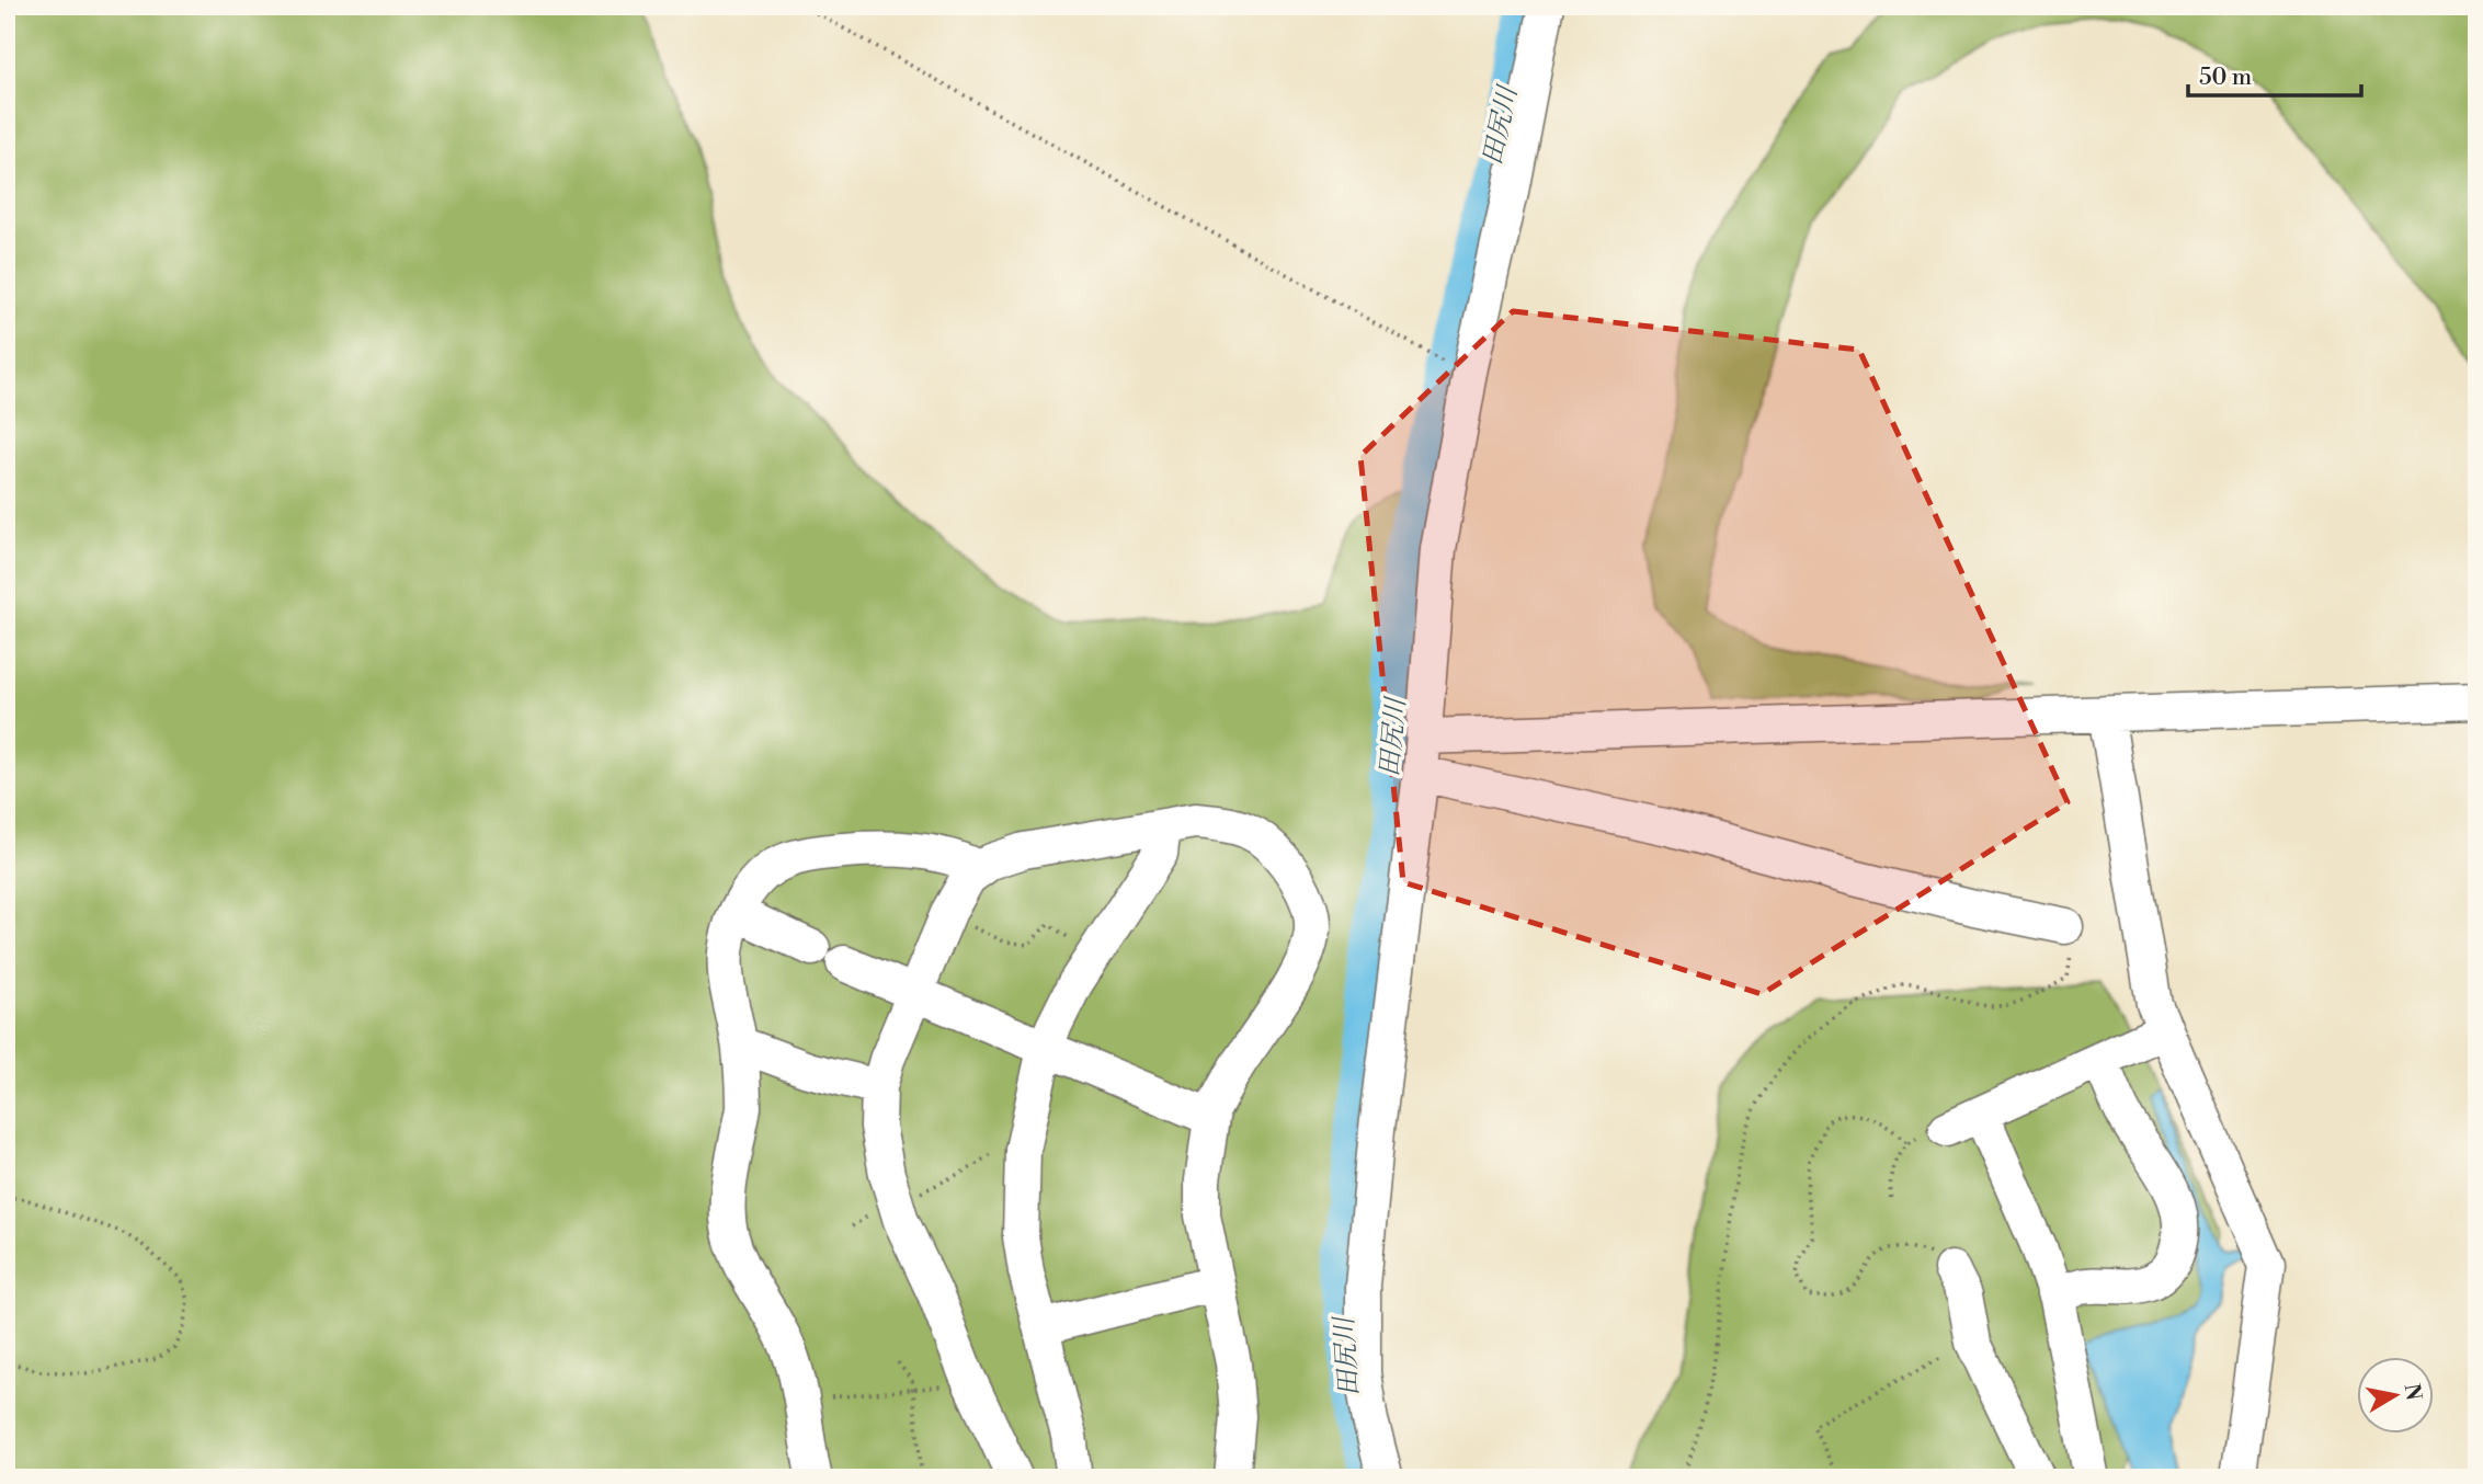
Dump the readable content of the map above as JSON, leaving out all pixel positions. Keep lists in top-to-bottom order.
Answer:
{
  "water": ["田尻川"],
  "scale_bar": "50 m",
  "north": "right"
}
